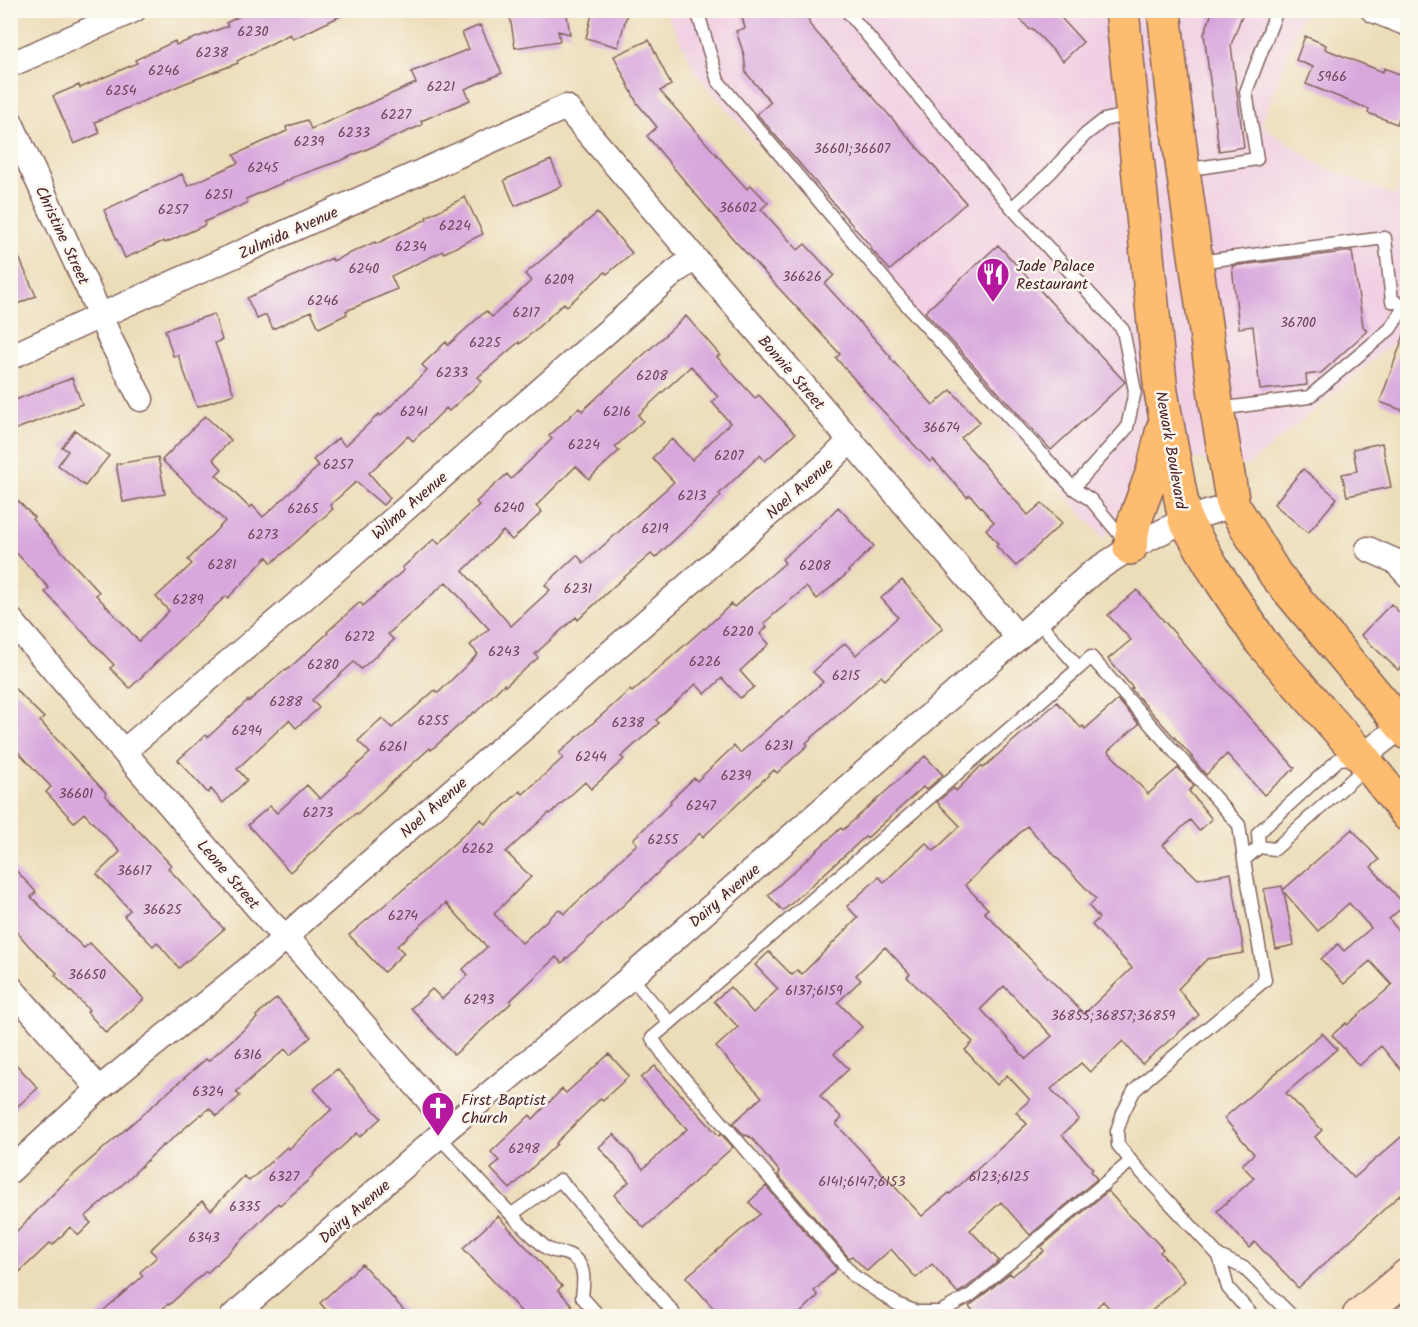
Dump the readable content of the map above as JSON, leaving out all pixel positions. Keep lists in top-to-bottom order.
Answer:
{
  "streets": {
    "main road": ["Newark Boulevard"],
    "street": [
      "Zulmida Avenue",
      "Christine Street",
      "Bonnie Street",
      "Noel Avenue",
      "Wilma Avenue",
      "Leone Street",
      "Dairy Avenue"
    ]
  },
  "crossings": [
    ["Zulmida Avenue", "Christine Street"],
    ["Zulmida Avenue", "Bonnie Street"],
    ["Bonnie Street", "Noel Avenue"],
    ["Bonnie Street", "Wilma Avenue"],
    ["Bonnie Street", "Dairy Avenue"],
    ["Newark Boulevard", "Dairy Avenue"],
    ["Noel Avenue", "Leone Street"],
    ["Wilma Avenue", "Leone Street"],
    ["Leone Street", "Dairy Avenue"]
  ],
  "places": {
    "restaurant": ["Jade Palace Restaurant"],
    "church": ["First Baptist Church"]
  },
  "house_numbers": [
    "6230",
    "6238",
    "6246",
    "5966",
    "6221",
    "6254",
    "6227",
    "6233",
    "6239",
    "36601;36607",
    "6245",
    "6251",
    "36602",
    "6257",
    "6224",
    "6234",
    "6240",
    "36626",
    "6209",
    "6246",
    "6217",
    "36700",
    "6225",
    "6233",
    "6208",
    "6241",
    "6216",
    "36674",
    "6224",
    "6207",
    "6257",
    "6213",
    "6240",
    "6265",
    "6219",
    "6273",
    "6281",
    "6208",
    "6231",
    "6289",
    "6220",
    "6272",
    "6243",
    "6226",
    "6280",
    "6215",
    "6288",
    "6255",
    "6238",
    "6294",
    "6231",
    "6261",
    "6244",
    "6239",
    "36601",
    "6247",
    "6273",
    "6255",
    "6262",
    "36617",
    "36625",
    "6274",
    "36650",
    "6137;6159",
    "6293",
    "36855;36857;36859",
    "6316",
    "6324",
    "6298",
    "6327",
    "6123;6125",
    "6141;6147;6153",
    "6335",
    "6343"
  ]
}
